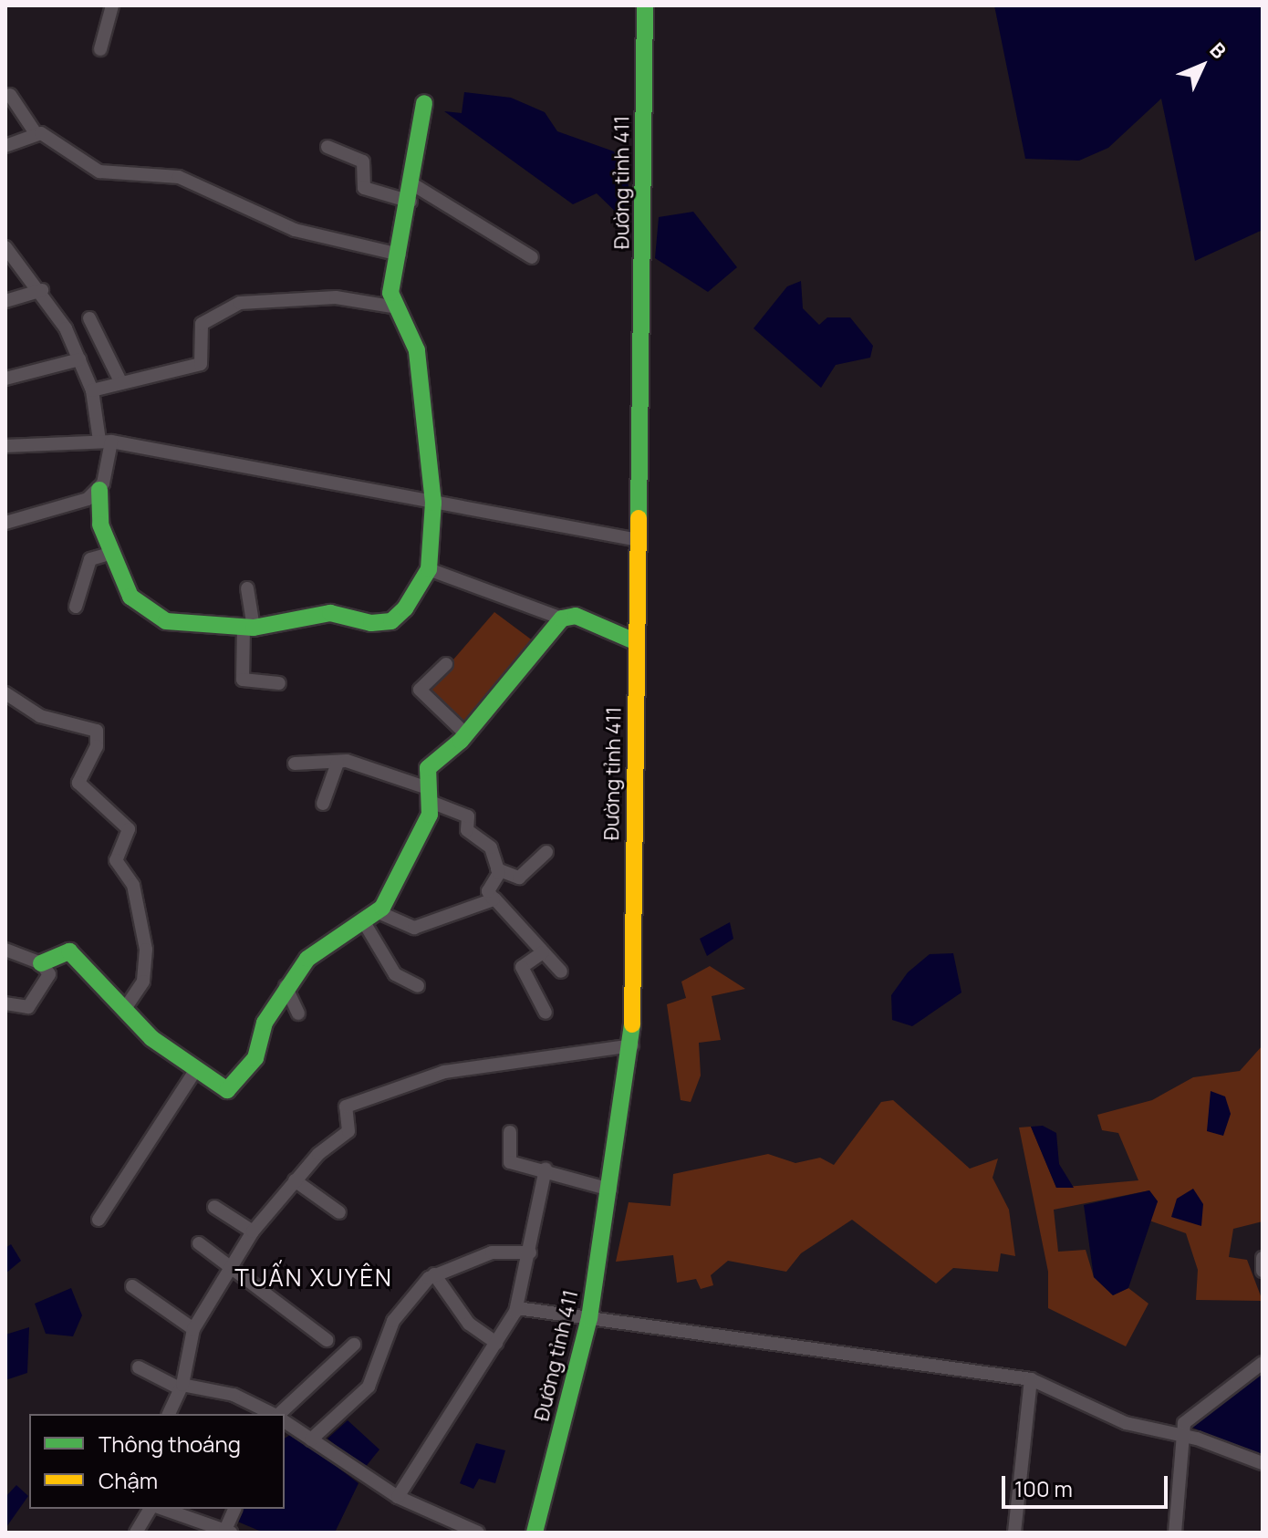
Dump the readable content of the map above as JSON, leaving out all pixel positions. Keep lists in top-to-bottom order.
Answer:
{
  "streets": {
    "street": ["Đường tỉnh 411"]
  },
  "districts": ["TUẤN XUYÊN"],
  "legend": ["Thông thoáng", "Chậm"],
  "scale_bar": "100 m",
  "north": "top right"
}
